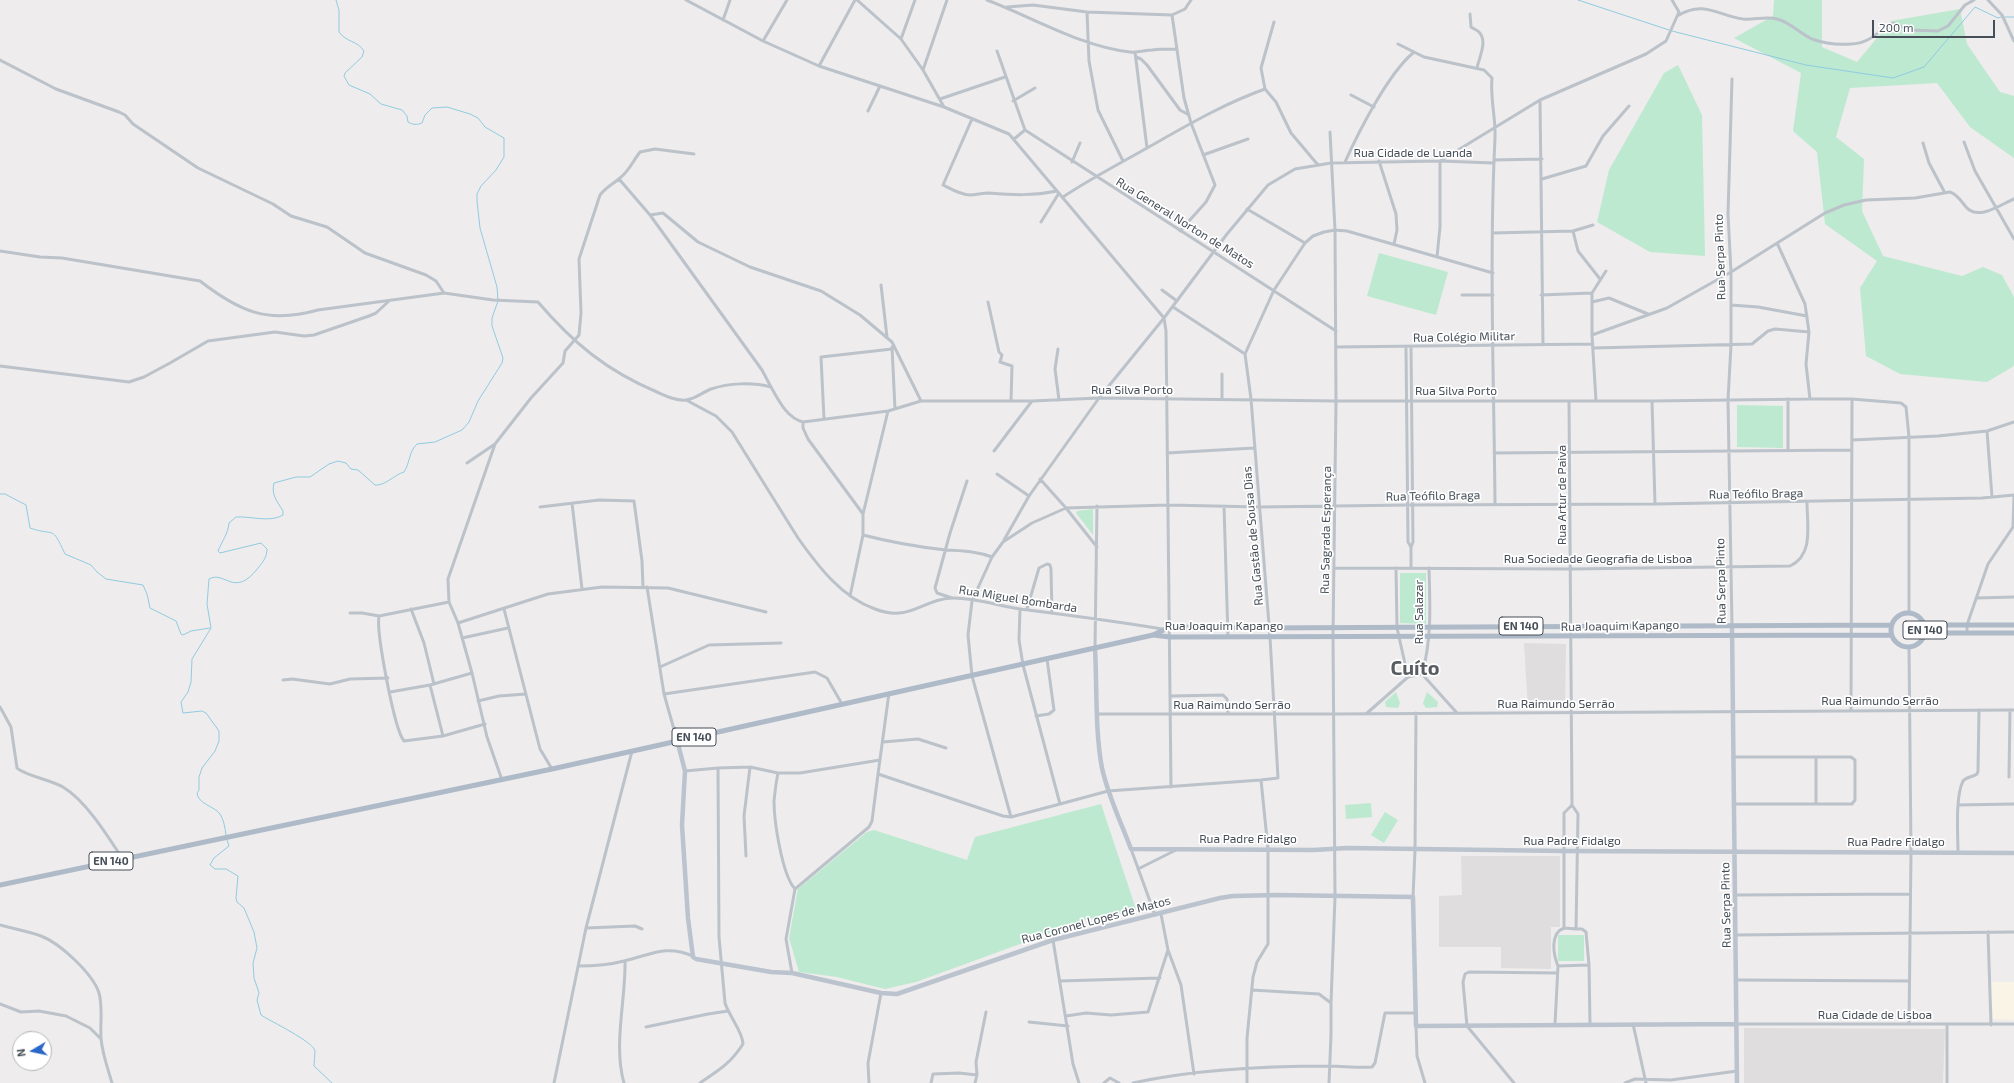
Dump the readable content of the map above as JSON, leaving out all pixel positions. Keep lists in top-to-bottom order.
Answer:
{
  "streets": {
    "main road": ["Rua Joaquim Kapango", "EN 140"],
    "street": [
      "Rua Cidade de Luanda",
      "Rua General Norton de Matos",
      "Rua Serpa Pinto",
      "Rua Colégio Militar",
      "Rua Silva Porto",
      "Rua Teófilo Braga",
      "Rua Artur de Paiva",
      "Rua Sagrada Esperança",
      "Rua Gastão de Sousa Dias",
      "Rua Sociedade Geografia de Lisboa",
      "Rua Miguel Bombarda",
      "Rua Salazar",
      "Rua Raimundo Serrão",
      "Rua Padre Fidalgo",
      "Rua Coronel Lopes de Matos",
      "Rua Cidade de Lisboa"
    ]
  },
  "crossings": [
    ["Rua Cidade de Luanda", "Rua General Norton de Matos"],
    ["Rua Cidade de Luanda", "Rua Silva Porto"],
    ["Rua Cidade de Luanda", "Rua Teófilo Braga"],
    ["Rua Cidade de Luanda", "Rua Sagrada Esperança"],
    ["Rua General Norton de Matos", "Rua Sagrada Esperança"],
    ["Rua Serpa Pinto", "Rua Colégio Militar"],
    ["Rua Serpa Pinto", "Rua Silva Porto"],
    ["Rua Serpa Pinto", "Rua Teófilo Braga"],
    ["Rua Serpa Pinto", "Rua Sociedade Geografia de Lisboa"],
    ["Rua Serpa Pinto", "Rua Joaquim Kapango"],
    ["Rua Serpa Pinto", "Rua Raimundo Serrão"],
    ["Rua Serpa Pinto", "Rua Padre Fidalgo"],
    ["Rua Serpa Pinto", "Rua Cidade de Lisboa"],
    ["Rua Colégio Militar", "Rua Sagrada Esperança"],
    ["Rua Silva Porto", "Rua Artur de Paiva"],
    ["Rua Silva Porto", "Rua Sagrada Esperança"],
    ["Rua Silva Porto", "Rua Gastão de Sousa Dias"],
    ["Rua Teófilo Braga", "Rua Artur de Paiva"],
    ["Rua Teófilo Braga", "Rua Sagrada Esperança"],
    ["Rua Teófilo Braga", "Rua Gastão de Sousa Dias"],
    ["Rua Teófilo Braga", "Rua Sociedade Geografia de Lisboa"],
    ["Rua Teófilo Braga", "Rua Miguel Bombarda"],
    ["Rua Teófilo Braga", "EN 140"],
    ["Rua Artur de Paiva", "Rua Sociedade Geografia de Lisboa"],
    ["Rua Artur de Paiva", "Rua Joaquim Kapango"],
    ["Rua Artur de Paiva", "Rua Raimundo Serrão"],
    ["Rua Sagrada Esperança", "Rua Sociedade Geografia de Lisboa"],
    ["Rua Sagrada Esperança", "Rua Joaquim Kapango"],
    ["Rua Sagrada Esperança", "Rua Raimundo Serrão"],
    ["Rua Sagrada Esperança", "Rua Padre Fidalgo"],
    ["Rua Sagrada Esperança", "Rua Coronel Lopes de Matos"],
    ["Rua Gastão de Sousa Dias", "Rua Joaquim Kapango"],
    ["Rua Gastão de Sousa Dias", "Rua Raimundo Serrão"],
    ["Rua Sociedade Geografia de Lisboa", "Rua Salazar"],
    ["Rua Miguel Bombarda", "Rua Joaquim Kapango"],
    ["Rua Salazar", "Rua Joaquim Kapango"],
    ["Rua Joaquim Kapango", "EN 140"]
  ],
  "districts": ["Cuíto"],
  "scale_bar": "200 m",
  "north": "left"
}
